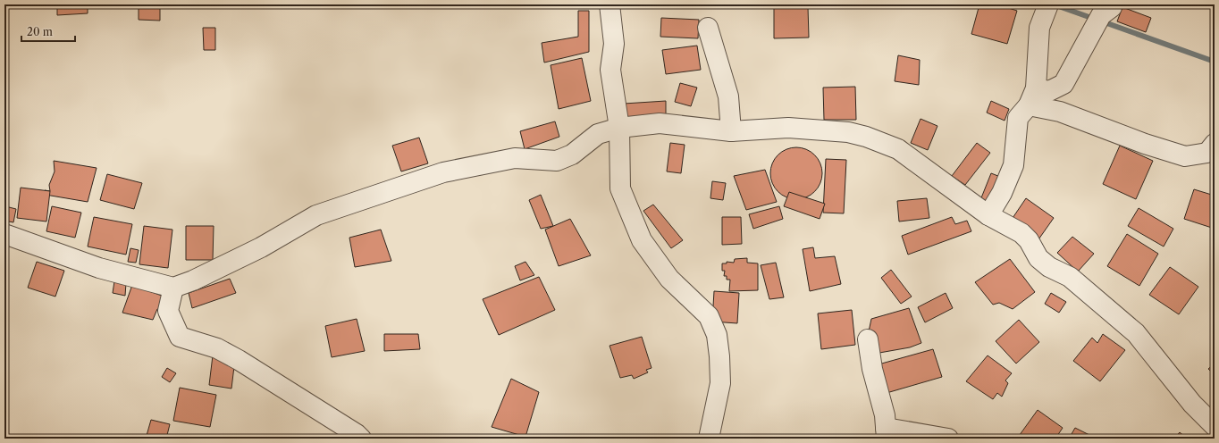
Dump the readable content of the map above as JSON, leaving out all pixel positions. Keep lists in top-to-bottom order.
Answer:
{
  "scale_bar": "20 m"
}
